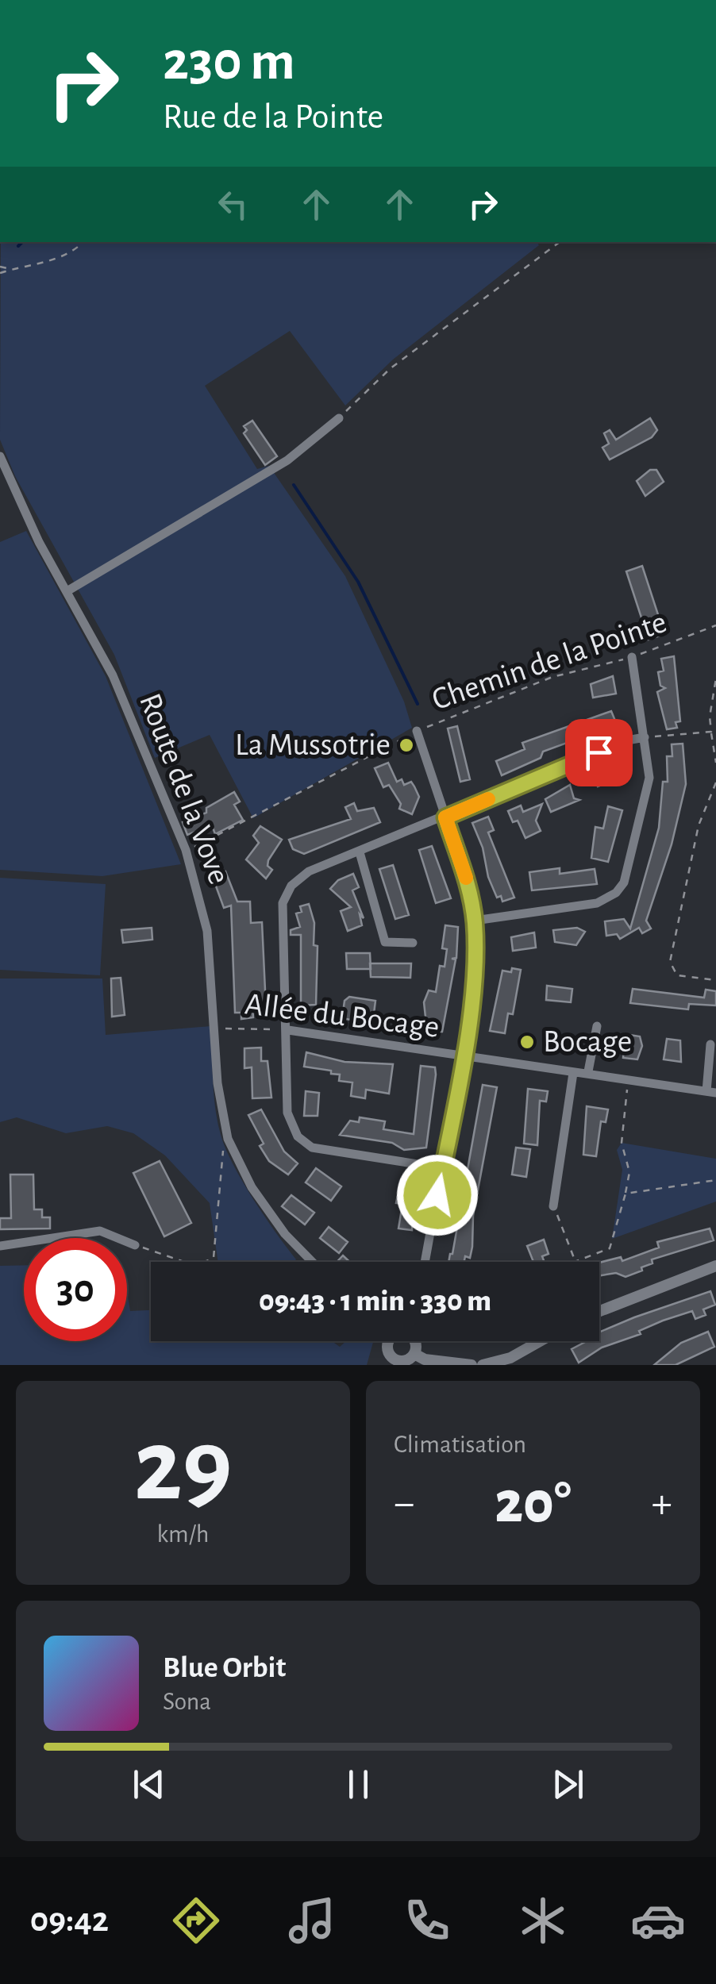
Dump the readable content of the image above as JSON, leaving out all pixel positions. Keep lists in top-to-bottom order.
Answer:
{
  "streets": {
    "street": ["Route de la Vove", "Allée du Bocage"],
    "path": ["Chemin de la Pointe"]
  },
  "crossings": [
    ["Chemin de la Pointe", "Route de la Vove"],
    ["Route de la Vove", "Allée du Bocage"]
  ],
  "places": ["La Mussotrie", "Bocage"],
  "page": {
    "turn": ["230 m", "Rue de la Pointe"],
    "limit": "30",
    "trip": "09:43 · 1 min · 330 m",
    "tile": [
      ["29", "km/h"],
      "Climatisation"
    ],
    "heat": ["−", "20°", "+"],
    "song": ["Blue Orbit", "Sona"],
    "tabs": "09:42"
  }
}
